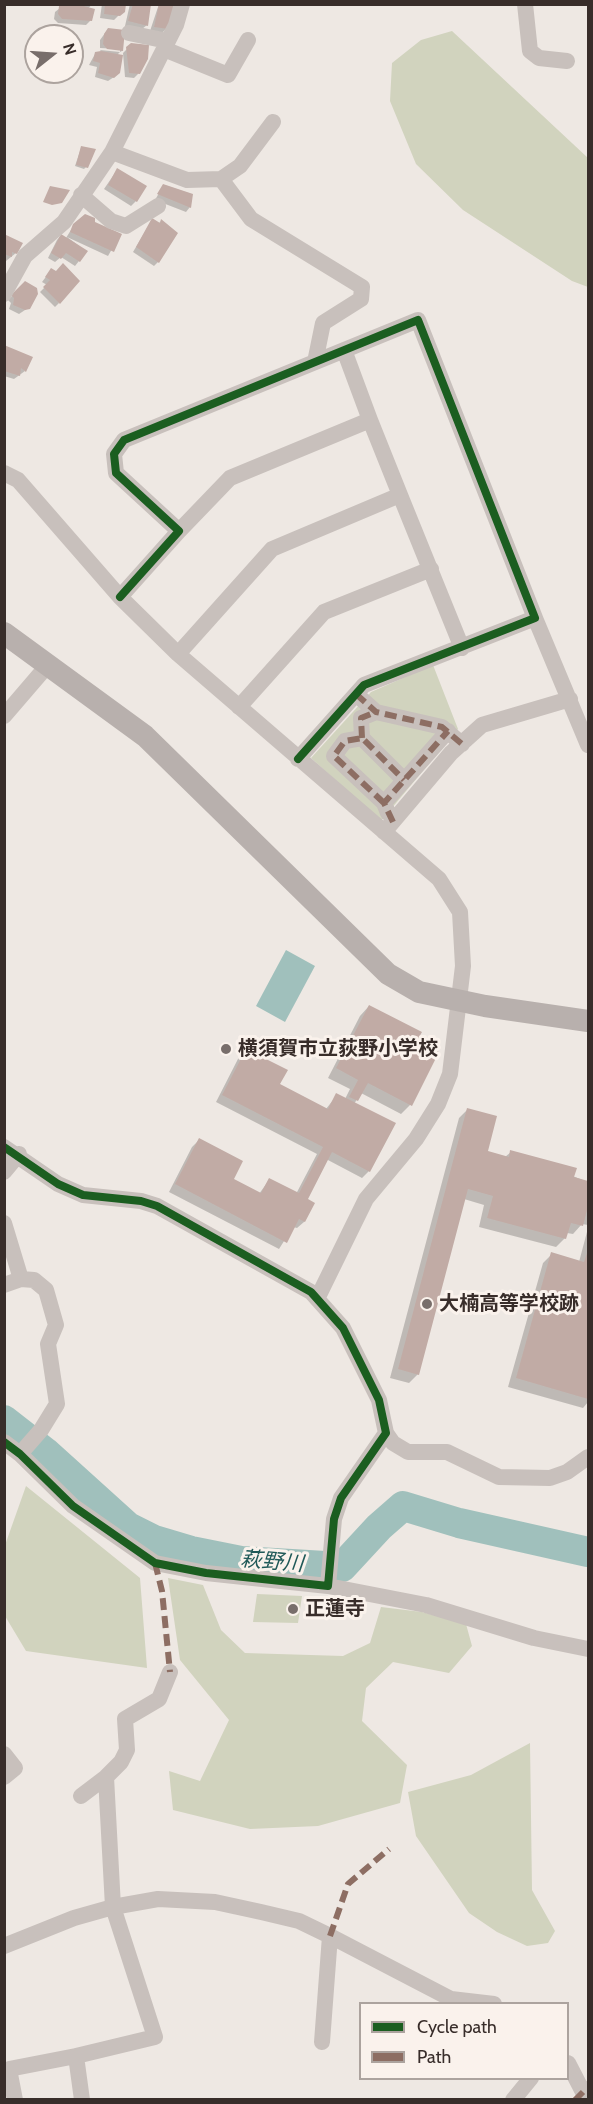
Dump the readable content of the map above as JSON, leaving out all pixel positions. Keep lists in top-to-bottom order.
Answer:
{
  "water": ["萩野川"],
  "places": ["横須賀市立荻野小学校", "大楠高等学校跡", "正蓮寺"],
  "legend": ["Cycle path", "Path"],
  "north": "right"
}
